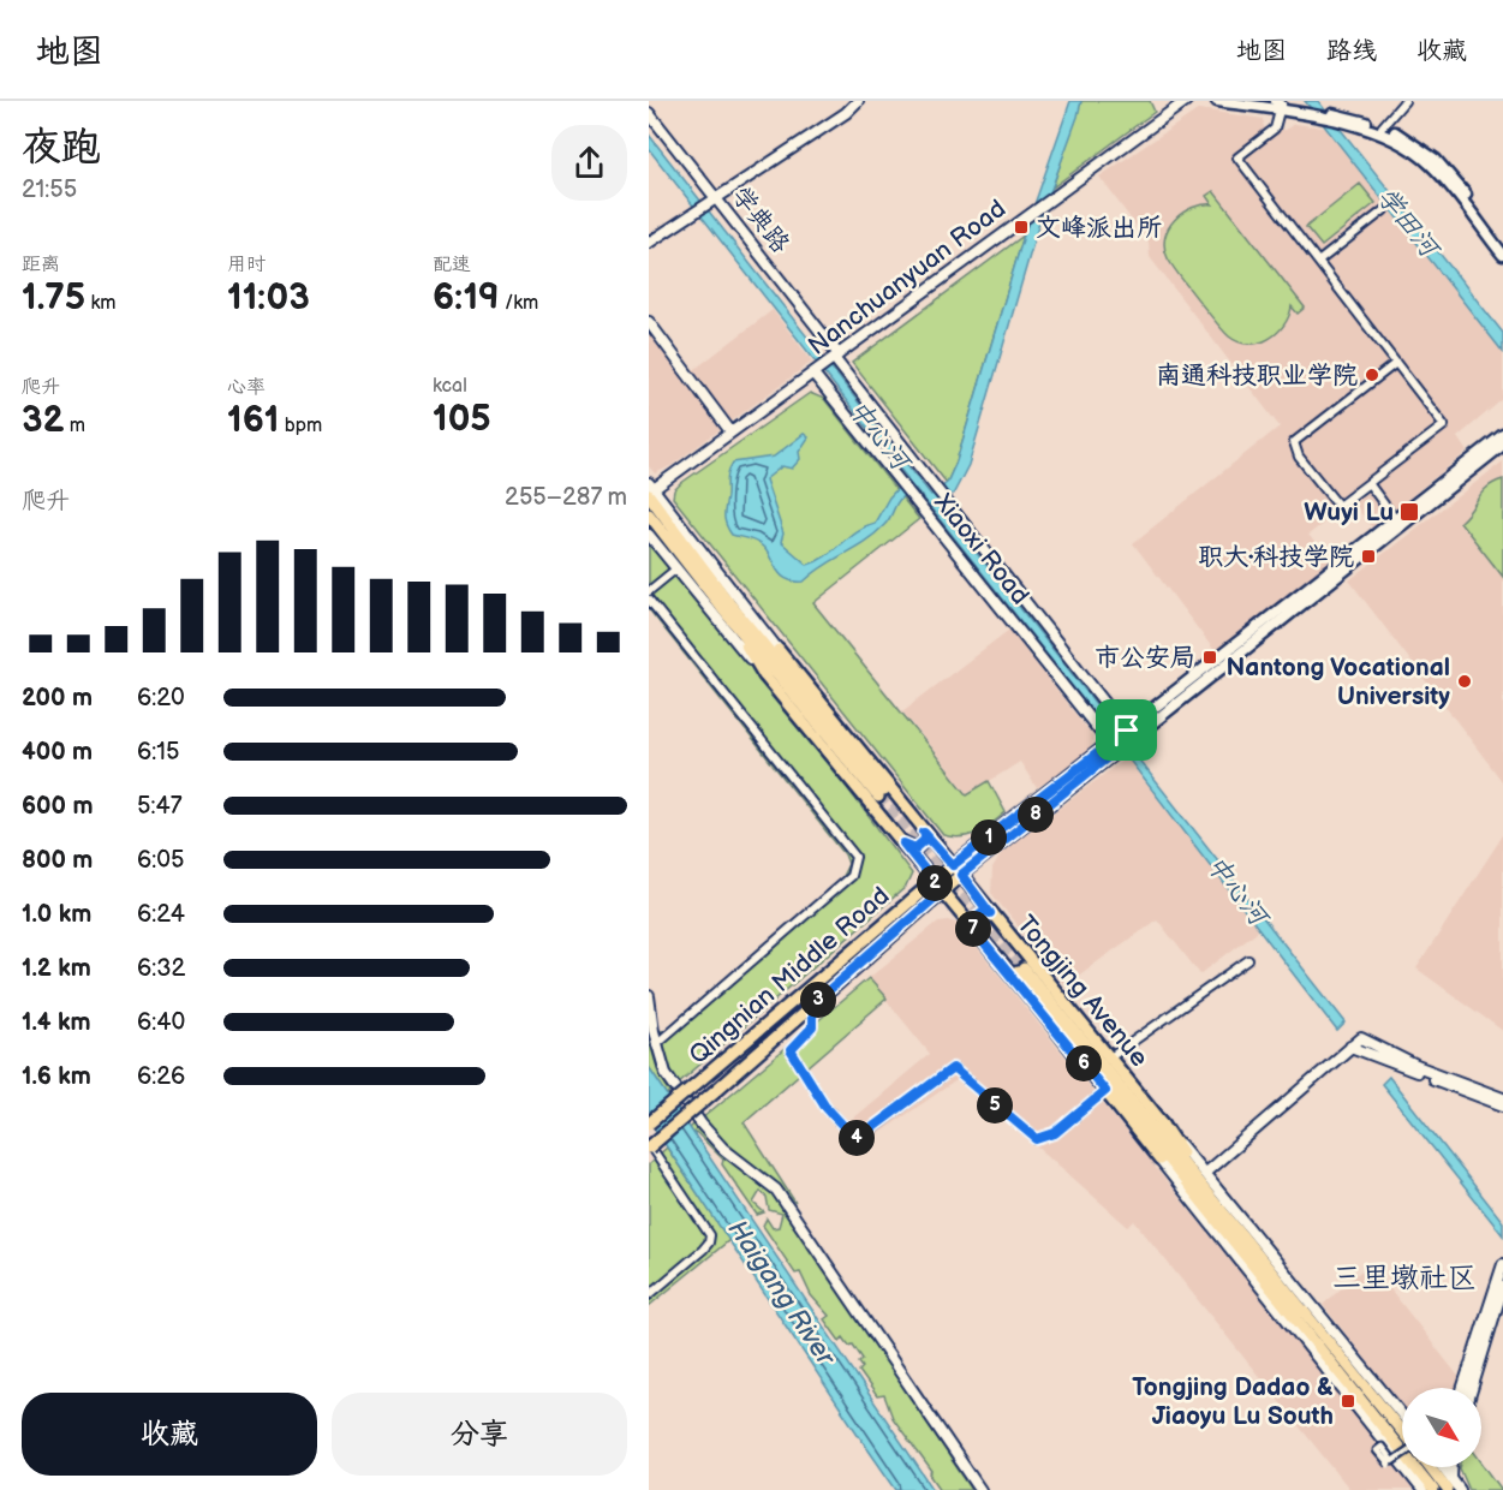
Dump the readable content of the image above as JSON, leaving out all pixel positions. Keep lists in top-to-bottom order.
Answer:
{
  "streets": {
    "main road": ["Qingnian Middle Road", "Tongjing Avenue"],
    "street": ["学典路", "Nanchuanyuan Road", "Xiaoxi Road"]
  },
  "crossings": [
    ["学典路", "Nanchuanyuan Road"],
    ["学典路", "Xiaoxi Road"],
    ["Nanchuanyuan Road", "Xiaoxi Road"],
    ["Xiaoxi Road", "Qingnian Middle Road"],
    ["Qingnian Middle Road", "Tongjing Avenue"]
  ],
  "districts": ["三里墩社区"],
  "water": ["学田河", "中心河", "Haigang River"],
  "places": {
    "transit": [
      "文峰派出所",
      "Wuyi Lu",
      "职大·科技学院",
      "市公安局",
      "Tongjing Dadao & Jiaoyu Lu South"
    ],
    "other": ["南通科技职业学院", "Nantong Vocational University"]
  },
  "north": "bottom right",
  "page": {
    "header": "地图",
    "nav": ["地图", "路线", "收藏"],
    "heading": ["夜跑", "21:55"],
    "stats": [
      ["距离", "1.75 km"],
      ["用时", "11:03"],
      ["配速", "6:19 /km"],
      ["爬升", "32 m"],
      ["心率", "161 bpm"],
      ["kcal", "105"]
    ],
    "chart": ["爬升", "255–287 m"],
    "list": [
      {
        "name": "200 m",
        "note": "6:20"
      },
      {
        "name": "400 m",
        "note": "6:15"
      },
      {
        "name": "600 m",
        "note": "5:47"
      },
      {
        "name": "800 m",
        "note": "6:05"
      },
      {
        "name": "1.0 km",
        "note": "6:24"
      },
      {
        "name": "1.2 km",
        "note": "6:32"
      },
      {
        "name": "1.4 km",
        "note": "6:40"
      },
      {
        "name": "1.6 km",
        "note": "6:26"
      }
    ],
    "pins": [
      "8",
      "1",
      "2",
      "7",
      "3",
      "6",
      "5",
      "4"
    ],
    "buttons": ["收藏", "分享"]
  }
}
